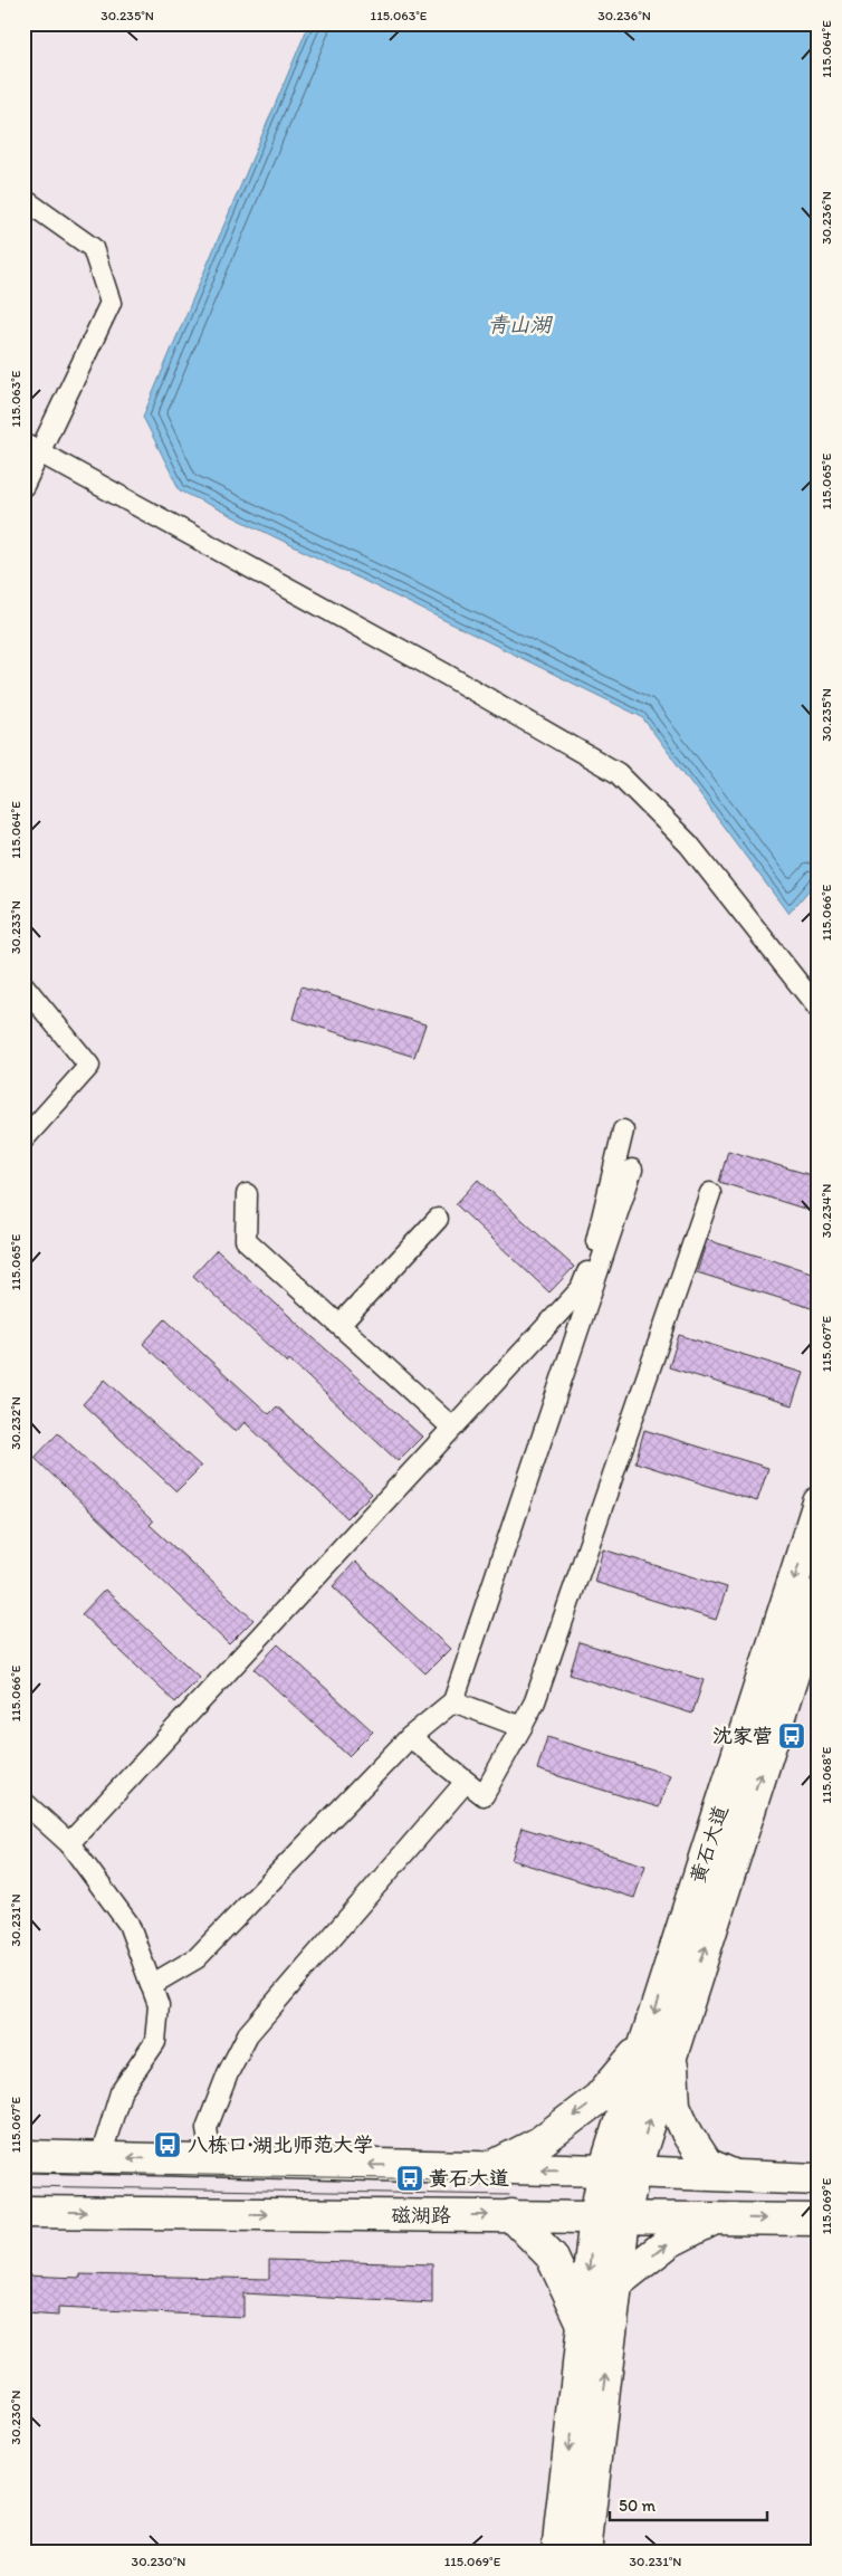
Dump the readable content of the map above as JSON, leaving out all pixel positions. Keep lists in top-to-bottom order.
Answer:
{
  "streets": {
    "main road": ["黄石大道", "磁湖路"]
  },
  "crossings": [
    ["黄石大道", "磁湖路"]
  ],
  "water": ["青山湖"],
  "places": {
    "bus stop": ["沈家营", "八栋口·湖北师范大学", "黄石大道"]
  },
  "scale_bar": "50 m",
  "coordinates": [
    "30.235°N",
    "115.063°E",
    "30.236°N",
    "115.064°E",
    "115.065°E",
    "115.066°E",
    "30.233°N",
    "30.234°N",
    "115.067°E",
    "30.232°N",
    "115.068°E",
    "30.231°N",
    "115.069°E",
    "30.230°N"
  ]
}
